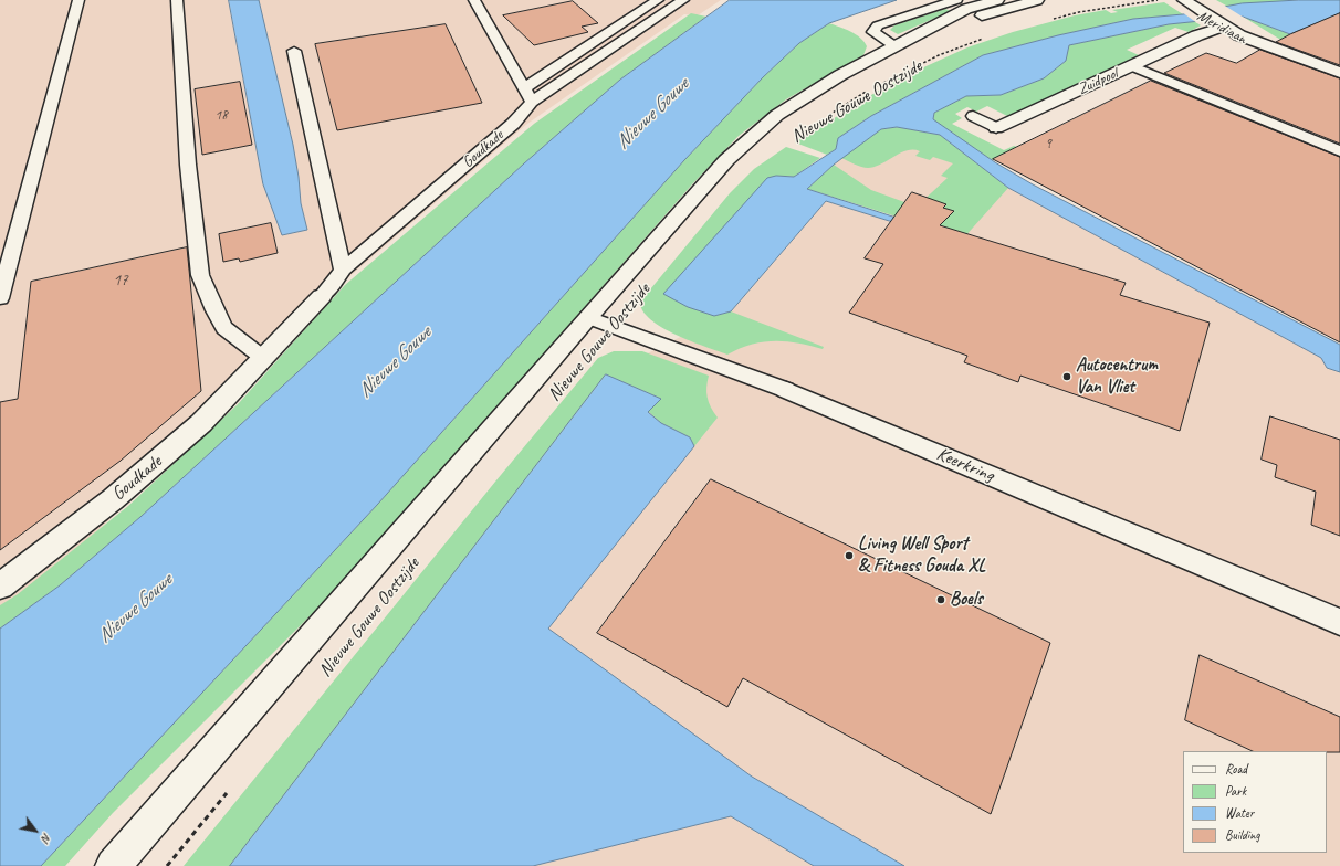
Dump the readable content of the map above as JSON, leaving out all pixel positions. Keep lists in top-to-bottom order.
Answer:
{
  "streets": {
    "main road": [
      "Meridiaan",
      "Zuidpool",
      "Nieuwe Gouwe Oostzijde",
      "Goudkade",
      "Keerkring"
    ]
  },
  "crossings": [
    ["Meridiaan", "Zuidpool"],
    ["Nieuwe Gouwe Oostzijde", "Keerkring"]
  ],
  "water": ["Nieuwe Gouwe"],
  "places": ["Autocentrum Van Vliet", "Living Well Sport & Fitness Gouda XL", "Boels"],
  "house_numbers": ["18", "9", "17"],
  "legend": [
    "Road",
    "Park",
    "Water",
    "Building"
  ],
  "north": "bottom right"
}
